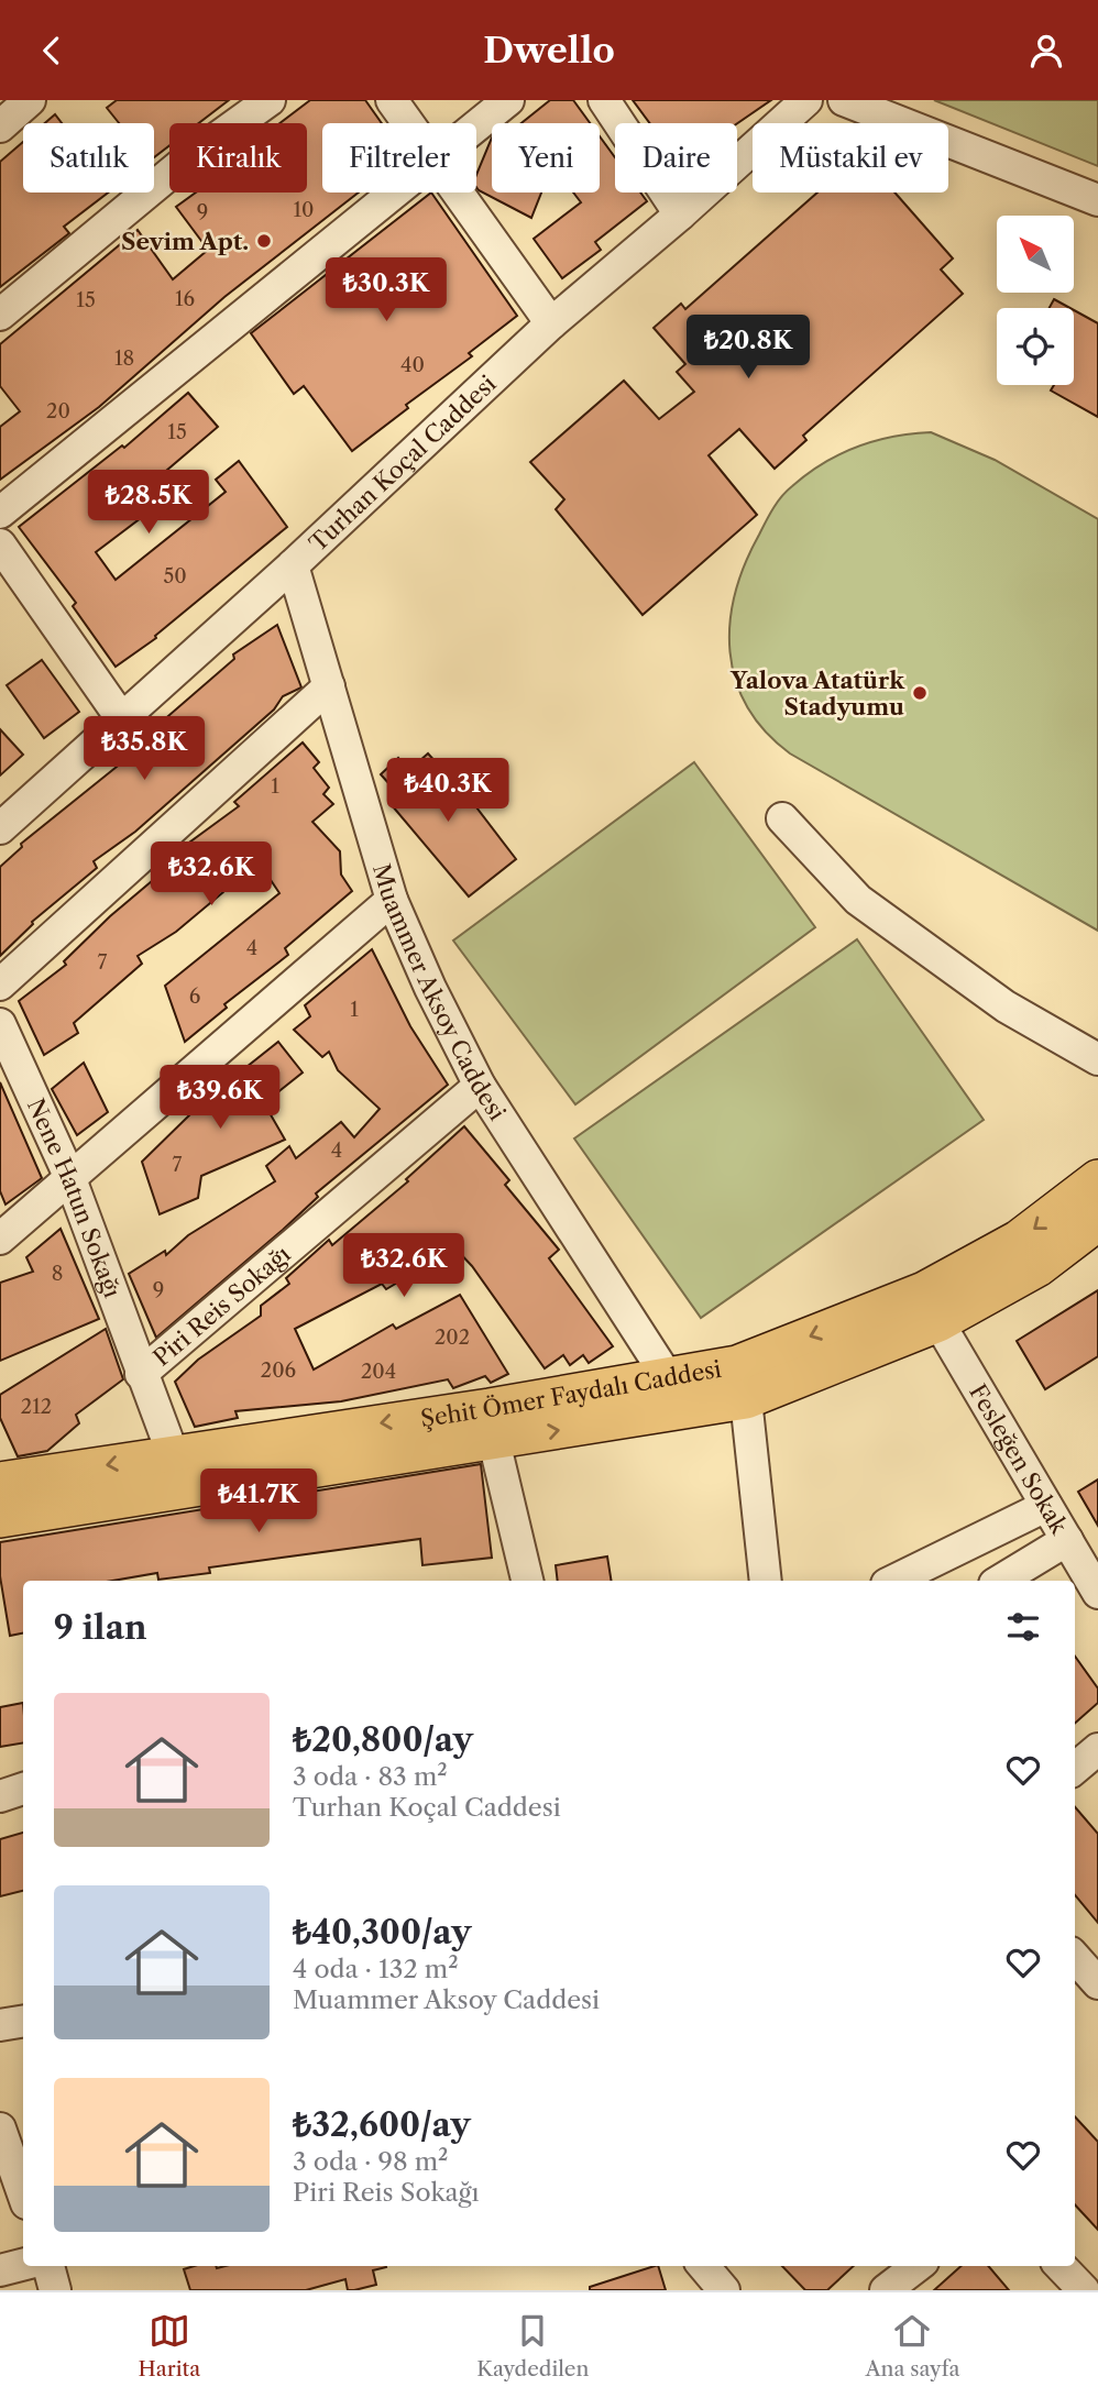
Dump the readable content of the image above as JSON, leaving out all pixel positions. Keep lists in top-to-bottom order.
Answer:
{
  "streets": {
    "main road": ["Şehit Ömer Faydalı Caddesi"],
    "street": [
      "Turhan Koçal Caddesi",
      "Muammer Aksoy Caddesi",
      "Nene Hatun Sokağı",
      "Piri Reis Sokağı",
      "Fesleğen Sokak"
    ]
  },
  "crossings": [
    ["Turhan Koçal Caddesi", "Muammer Aksoy Caddesi"],
    ["Muammer Aksoy Caddesi", "Piri Reis Sokağı"],
    ["Muammer Aksoy Caddesi", "Şehit Ömer Faydalı Caddesi"],
    ["Nene Hatun Sokağı", "Piri Reis Sokağı"],
    ["Nene Hatun Sokağı", "Şehit Ömer Faydalı Caddesi"],
    ["Şehit Ömer Faydalı Caddesi", "Fesleğen Sokak"]
  ],
  "places": ["Sevim Apt.", "Yalova Atatürk Stadyumu"],
  "house_numbers": [
    "10",
    "9",
    "16",
    "15",
    "18",
    "40",
    "20",
    "15",
    "50",
    "1",
    "4",
    "7",
    "6",
    "1",
    "4",
    "7",
    "8",
    "9",
    "202",
    "206",
    "204",
    "212"
  ],
  "north": "top left",
  "page": {
    "header": "Dwello",
    "chip": [
      "Satılık",
      "Kiralık",
      "Filtreler",
      "Yeni",
      "Daire",
      "Müstakil ev"
    ],
    "price": [
      "₺30.3K",
      "₺20.8K",
      "₺28.5K",
      "₺35.8K",
      "₺40.3K",
      "₺32.6K",
      "₺39.6K",
      "₺32.6K",
      "₺41.7K"
    ],
    "heading": "9 ilan",
    "list": [
      {
        "name": "₺20,800/ay",
        "note": "3 oda · 83 m² · Turhan Koçal Caddesi"
      },
      {
        "name": "₺40,300/ay",
        "note": "4 oda · 132 m² · Muammer Aksoy Caddesi"
      },
      {
        "name": "₺32,600/ay",
        "note": "3 oda · 98 m² · Piri Reis Sokağı"
      }
    ],
    "tabs": ["Harita", "Kaydedilen", "Ana sayfa"]
  }
}
